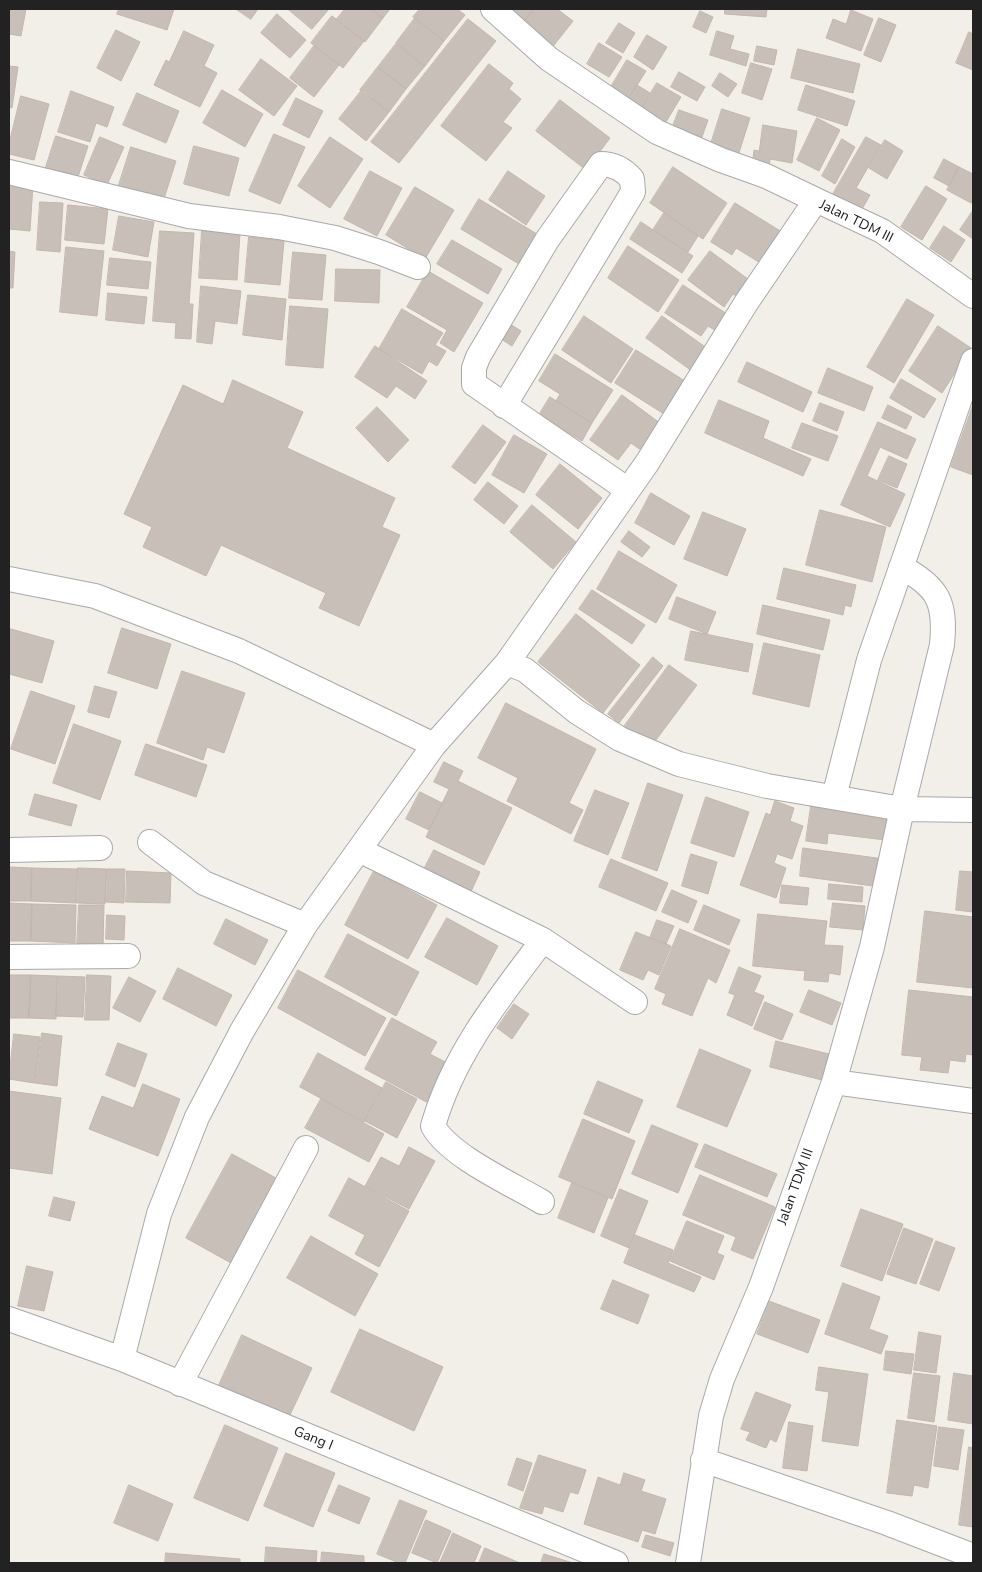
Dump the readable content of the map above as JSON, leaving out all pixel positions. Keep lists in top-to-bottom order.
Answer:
{
  "streets": {
    "street": ["Jalan TDM III", "Gang I"]
  },
  "crossings": [
    ["Jalan TDM III", "Gang I"]
  ]
}
